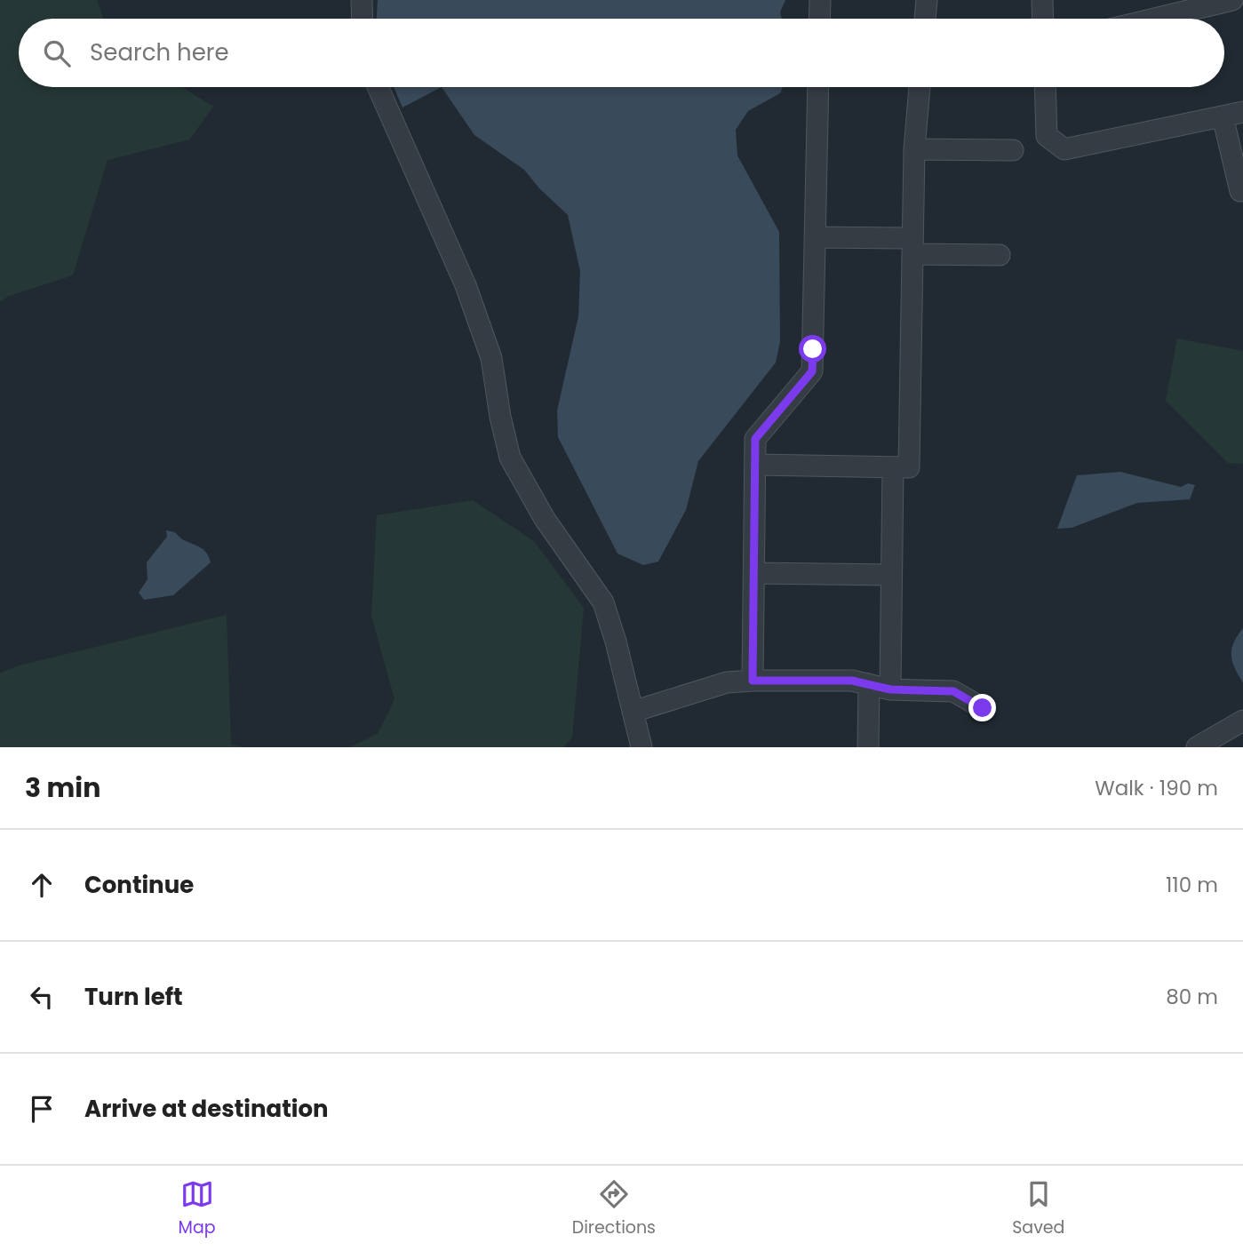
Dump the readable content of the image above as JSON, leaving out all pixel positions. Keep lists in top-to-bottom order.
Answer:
{
  "page": {
    "search": "Search here",
    "heading": ["3 min", "Walk · 190 m"],
    "list": [
      ["Continue", "110 m"],
      ["Turn left", "80 m"],
      "Arrive at destination"
    ],
    "nav": ["Map", "Directions", "Saved"]
  }
}
